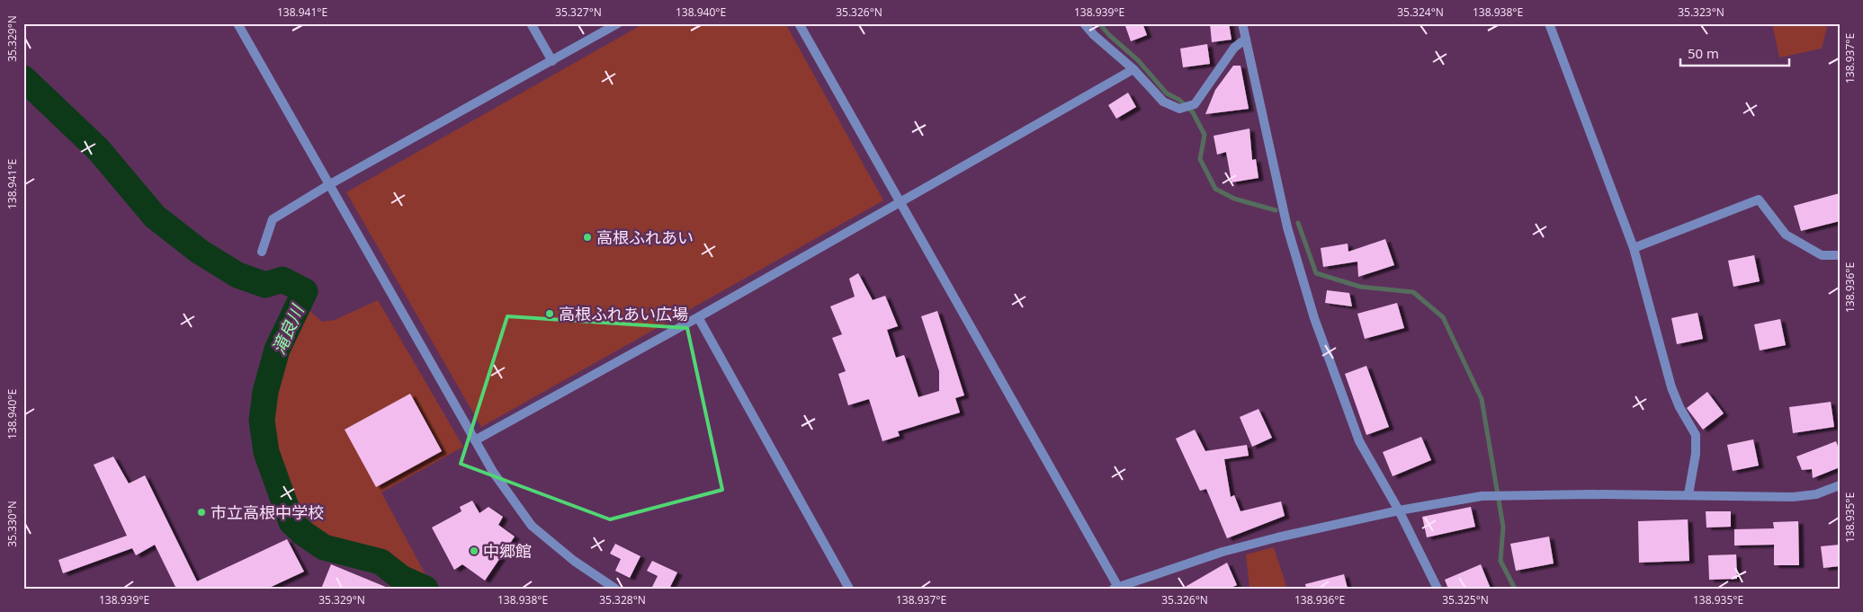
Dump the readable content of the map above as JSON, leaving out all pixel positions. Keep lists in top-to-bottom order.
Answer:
{
  "water": ["滝良川"],
  "places": [
    "高根ふれあい",
    "高根ふれあい広場",
    "市立高根中学校",
    "中郷館"
  ],
  "scale_bar": "50 m",
  "coordinates": [
    "138.941°E",
    "35.327°N",
    "138.940°E",
    "35.326°N",
    "138.939°E",
    "35.324°N",
    "138.938°E",
    "35.323°N",
    "35.329°N",
    "138.937°E",
    "138.936°E",
    "138.935°E",
    "35.330°N",
    "35.328°N",
    "35.325°N"
  ]
}
